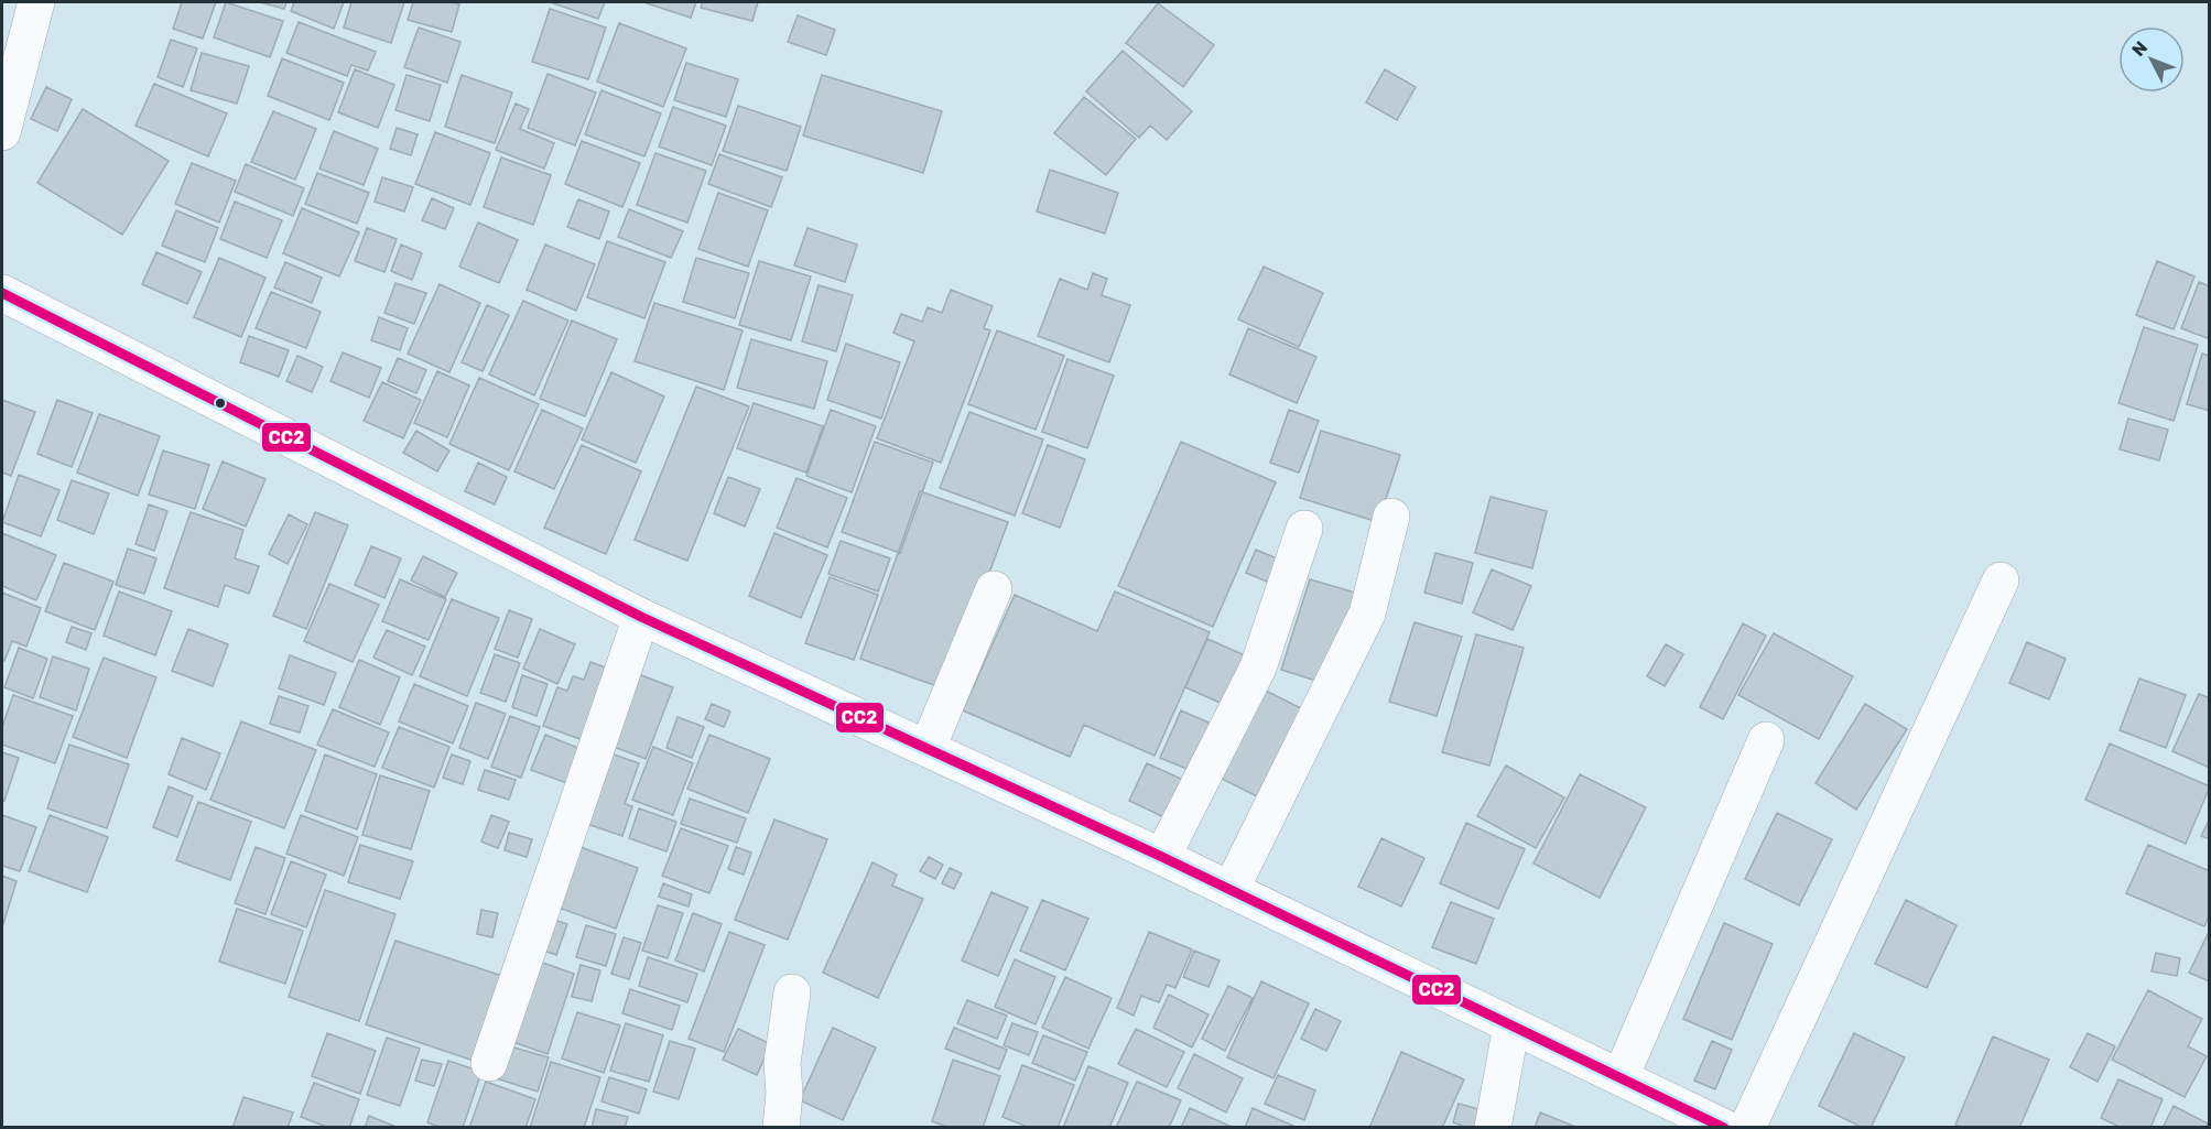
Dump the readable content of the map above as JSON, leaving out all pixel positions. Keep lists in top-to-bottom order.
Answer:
{
  "lines": ["transit line CC2"],
  "north": "top left"
}
